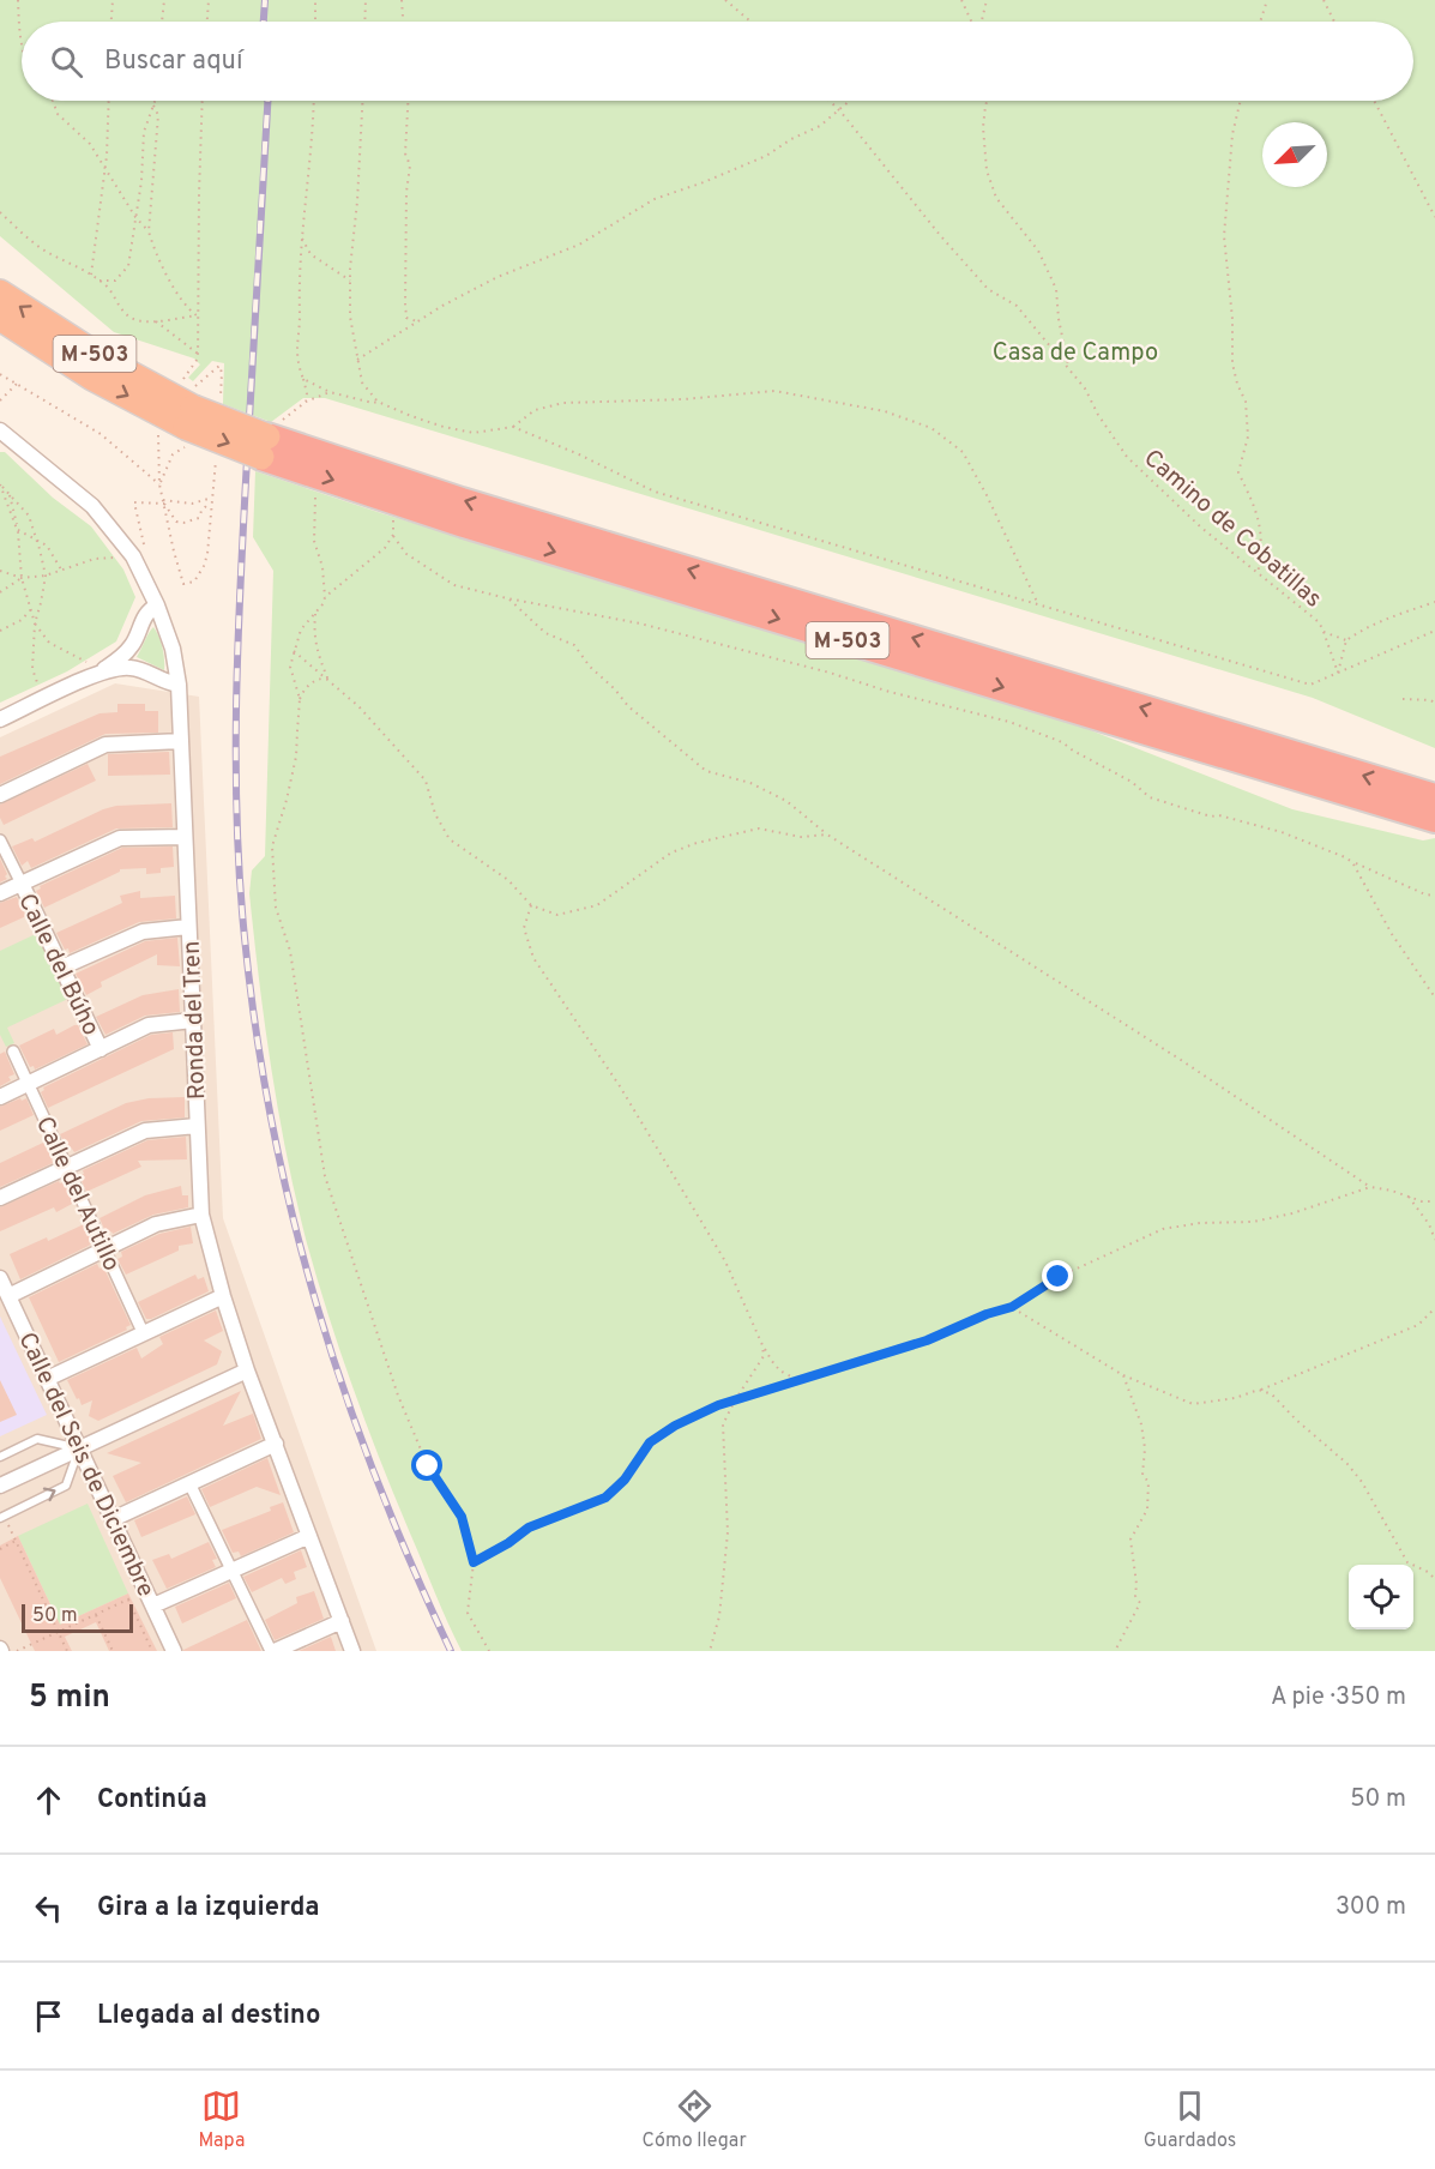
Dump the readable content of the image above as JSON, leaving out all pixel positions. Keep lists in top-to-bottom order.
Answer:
{
  "streets": {
    "highway": ["M-503"],
    "street": [
      "Calle del Búho",
      "Ronda del Tren",
      "Calle del Autillo",
      "Calle del Seis de Diciembre"
    ],
    "path": ["Camino de Cobatillas"]
  },
  "parks": ["Casa de Campo"],
  "scale_bar": "50 m",
  "north": "bottom left",
  "page": {
    "search": "Buscar aquí",
    "scale": "50 m",
    "heading": ["5 min", "A pie · 350 m"],
    "list": [
      ["Continúa", "50 m"],
      ["Gira a la izquierda", "300 m"],
      "Llegada al destino"
    ],
    "nav": ["Mapa", "Cómo llegar", "Guardados"]
  }
}
